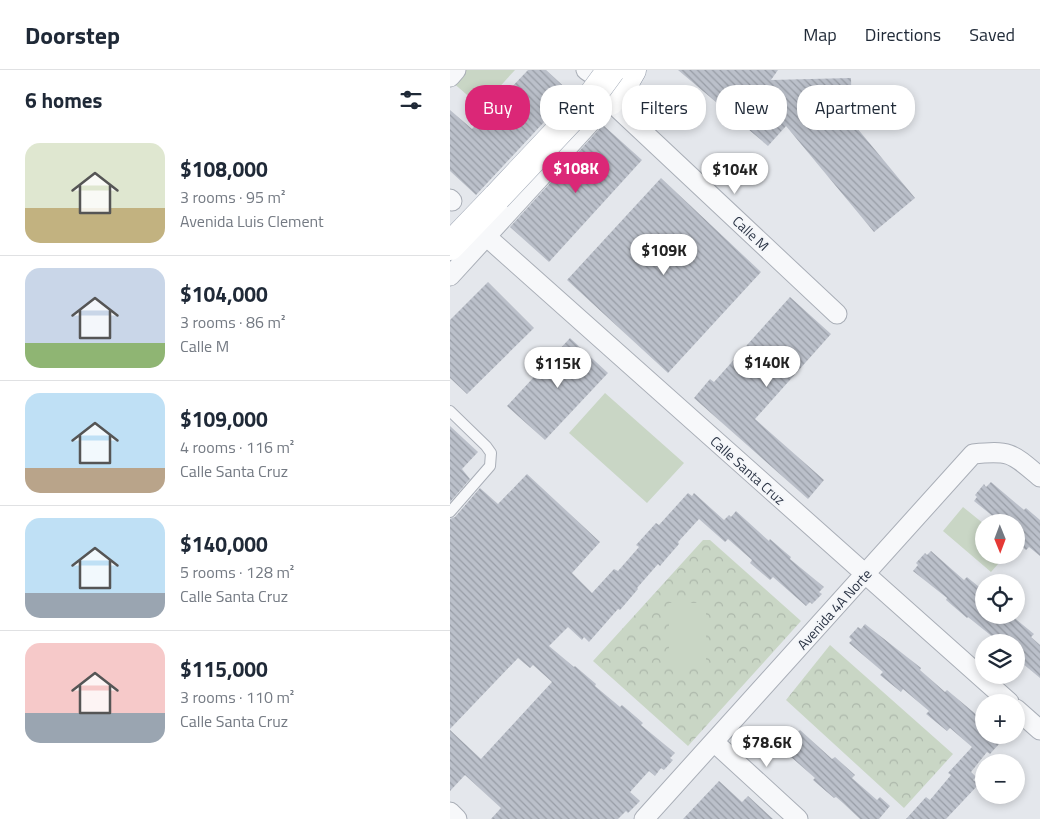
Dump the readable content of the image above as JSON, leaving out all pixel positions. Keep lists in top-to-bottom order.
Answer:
{
  "streets": {
    "street": ["Calle M", "Calle Santa Cruz", "Avenida 4A Norte"]
  },
  "crossings": [
    ["Calle Santa Cruz", "Avenida 4A Norte"]
  ],
  "north": "bottom",
  "page": {
    "header": "Doorstep",
    "nav": ["Map", "Directions", "Saved"],
    "heading": "6 homes",
    "chip": [
      "Buy",
      "Rent",
      "Filters",
      "New",
      "Apartment"
    ],
    "list": [
      {
        "name": "$108,000",
        "note": "3 rooms · 95 m² · Avenida Luis Clement"
      },
      {
        "name": "$104,000",
        "note": "3 rooms · 86 m² · Calle M"
      },
      {
        "name": "$109,000",
        "note": "4 rooms · 116 m² · Calle Santa Cruz"
      },
      {
        "name": "$140,000",
        "note": "5 rooms · 128 m² · Calle Santa Cruz"
      },
      {
        "name": "$115,000",
        "note": "3 rooms · 110 m² · Calle Santa Cruz"
      }
    ],
    "price": [
      "$108K",
      "$104K",
      "$109K",
      "$140K",
      "$115K",
      "$78.6K"
    ],
    "map_buttons": ["+", "−"]
  }
}
